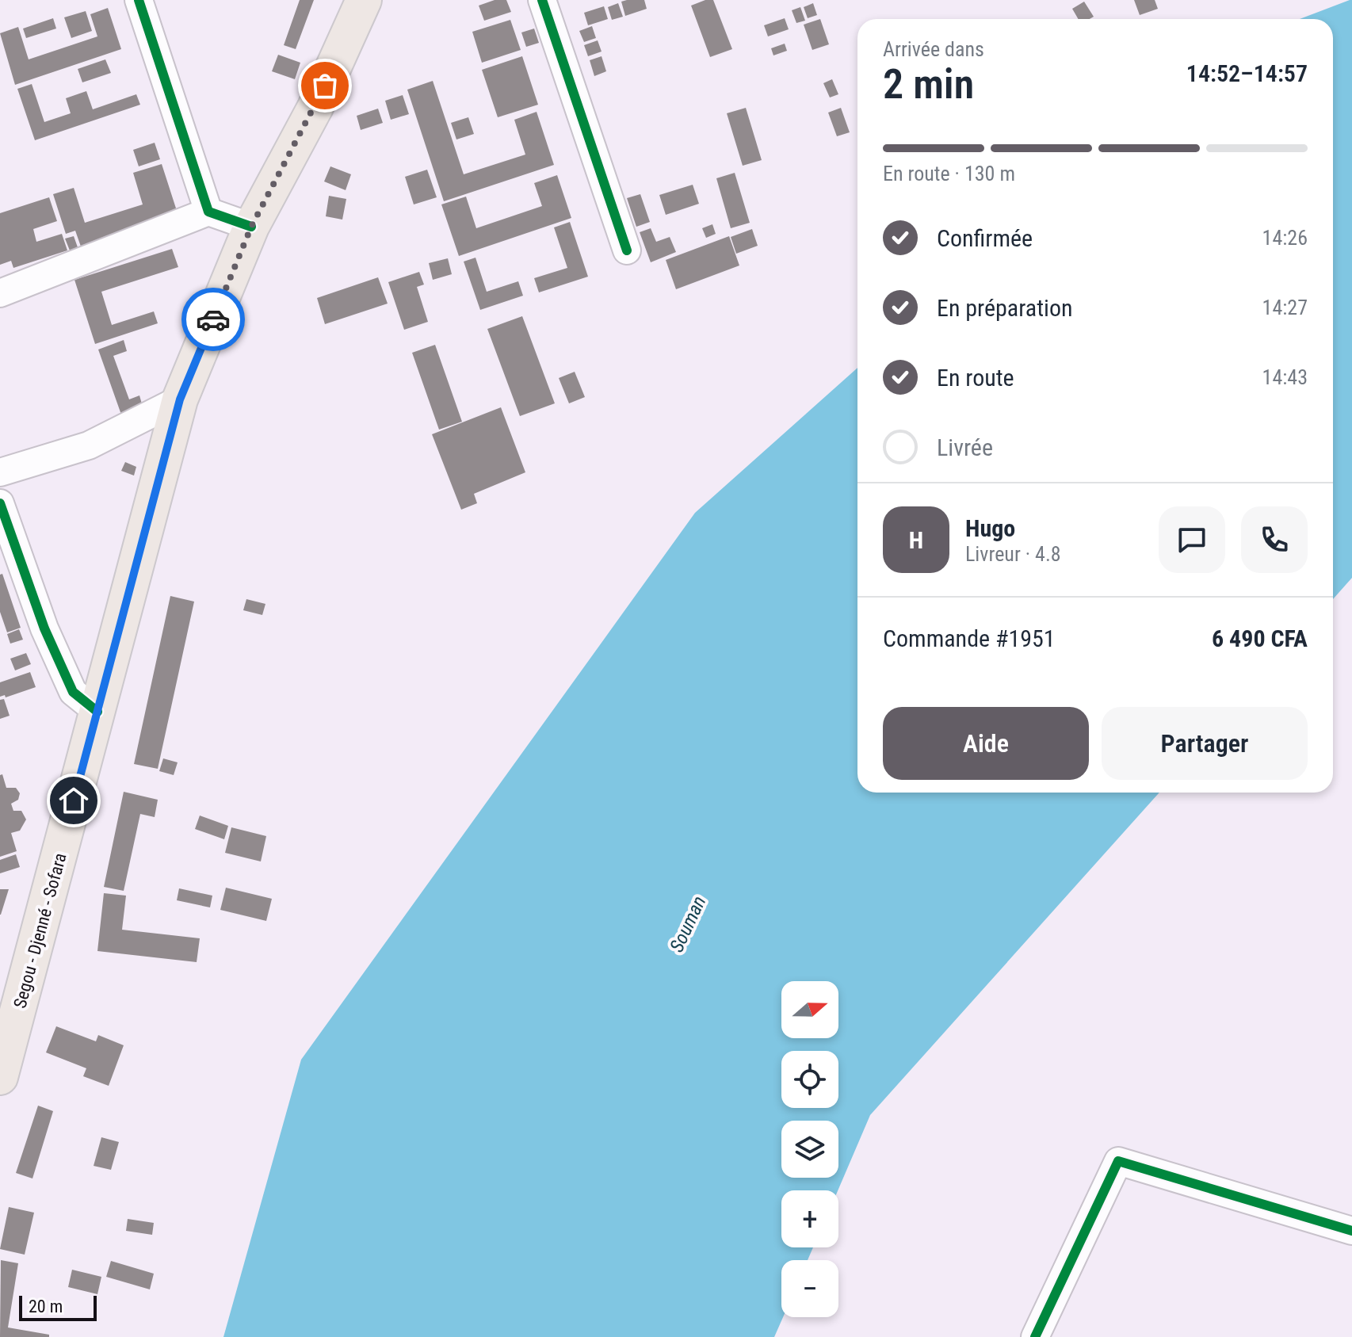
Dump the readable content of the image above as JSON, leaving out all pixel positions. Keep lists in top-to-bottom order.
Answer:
{
  "streets": {
    "main road": ["Segou - Djenné - Sofara"]
  },
  "water": ["Souman"],
  "scale_bar": "20 m",
  "north": "right",
  "page": {
    "heading": ["2 min", "Arrivée dans", "14:52–14:57"],
    "panel": [
      "Hugo",
      "Livreur · 4.8",
      "Commande #1951",
      "6 490 CFA"
    ],
    "bar": "En route · 130 m",
    "list": [
      ["Confirmée", "14:26"],
      ["En préparation", "14:27"],
      ["En route", "14:43"],
      "Livrée"
    ],
    "round": "H",
    "buttons": ["Aide", "Partager"],
    "map_buttons": ["+", "−"],
    "scale": "20 m"
  }
}
